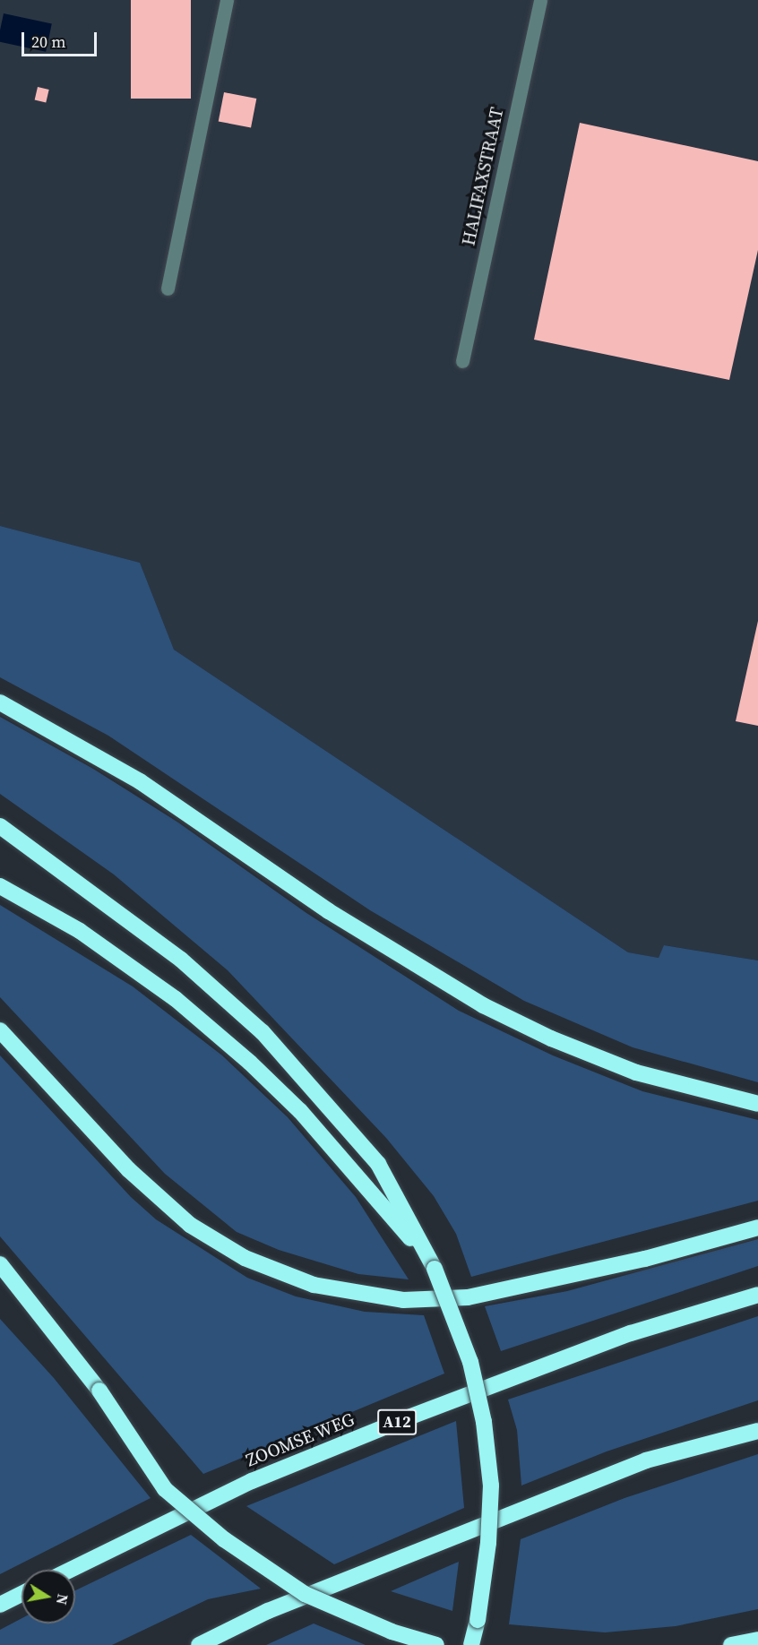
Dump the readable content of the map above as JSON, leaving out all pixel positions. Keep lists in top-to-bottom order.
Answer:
{
  "streets": {
    "highway": ["A12", "ZOOMSE WEG"],
    "street": ["HALIFAXSTRAAT"]
  },
  "scale_bar": "20 m",
  "north": "right"
}
